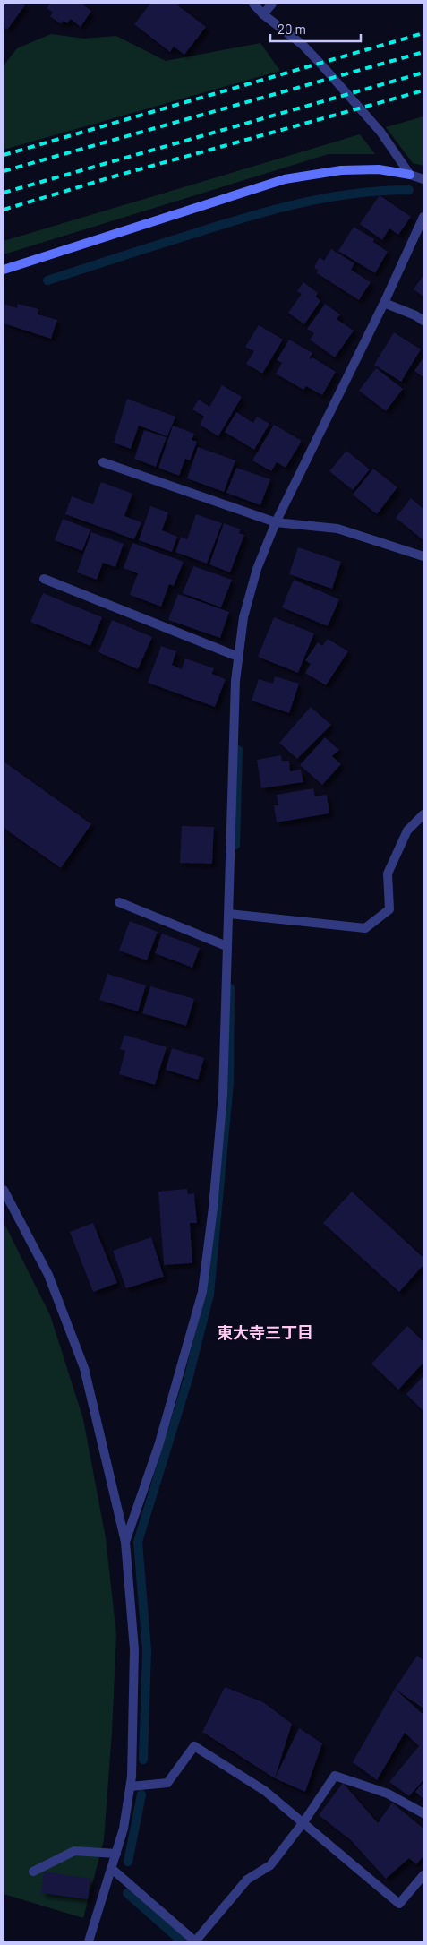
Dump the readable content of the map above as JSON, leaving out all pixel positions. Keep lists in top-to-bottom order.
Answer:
{
  "districts": ["東大寺三丁目"],
  "scale_bar": "20 m"
}
